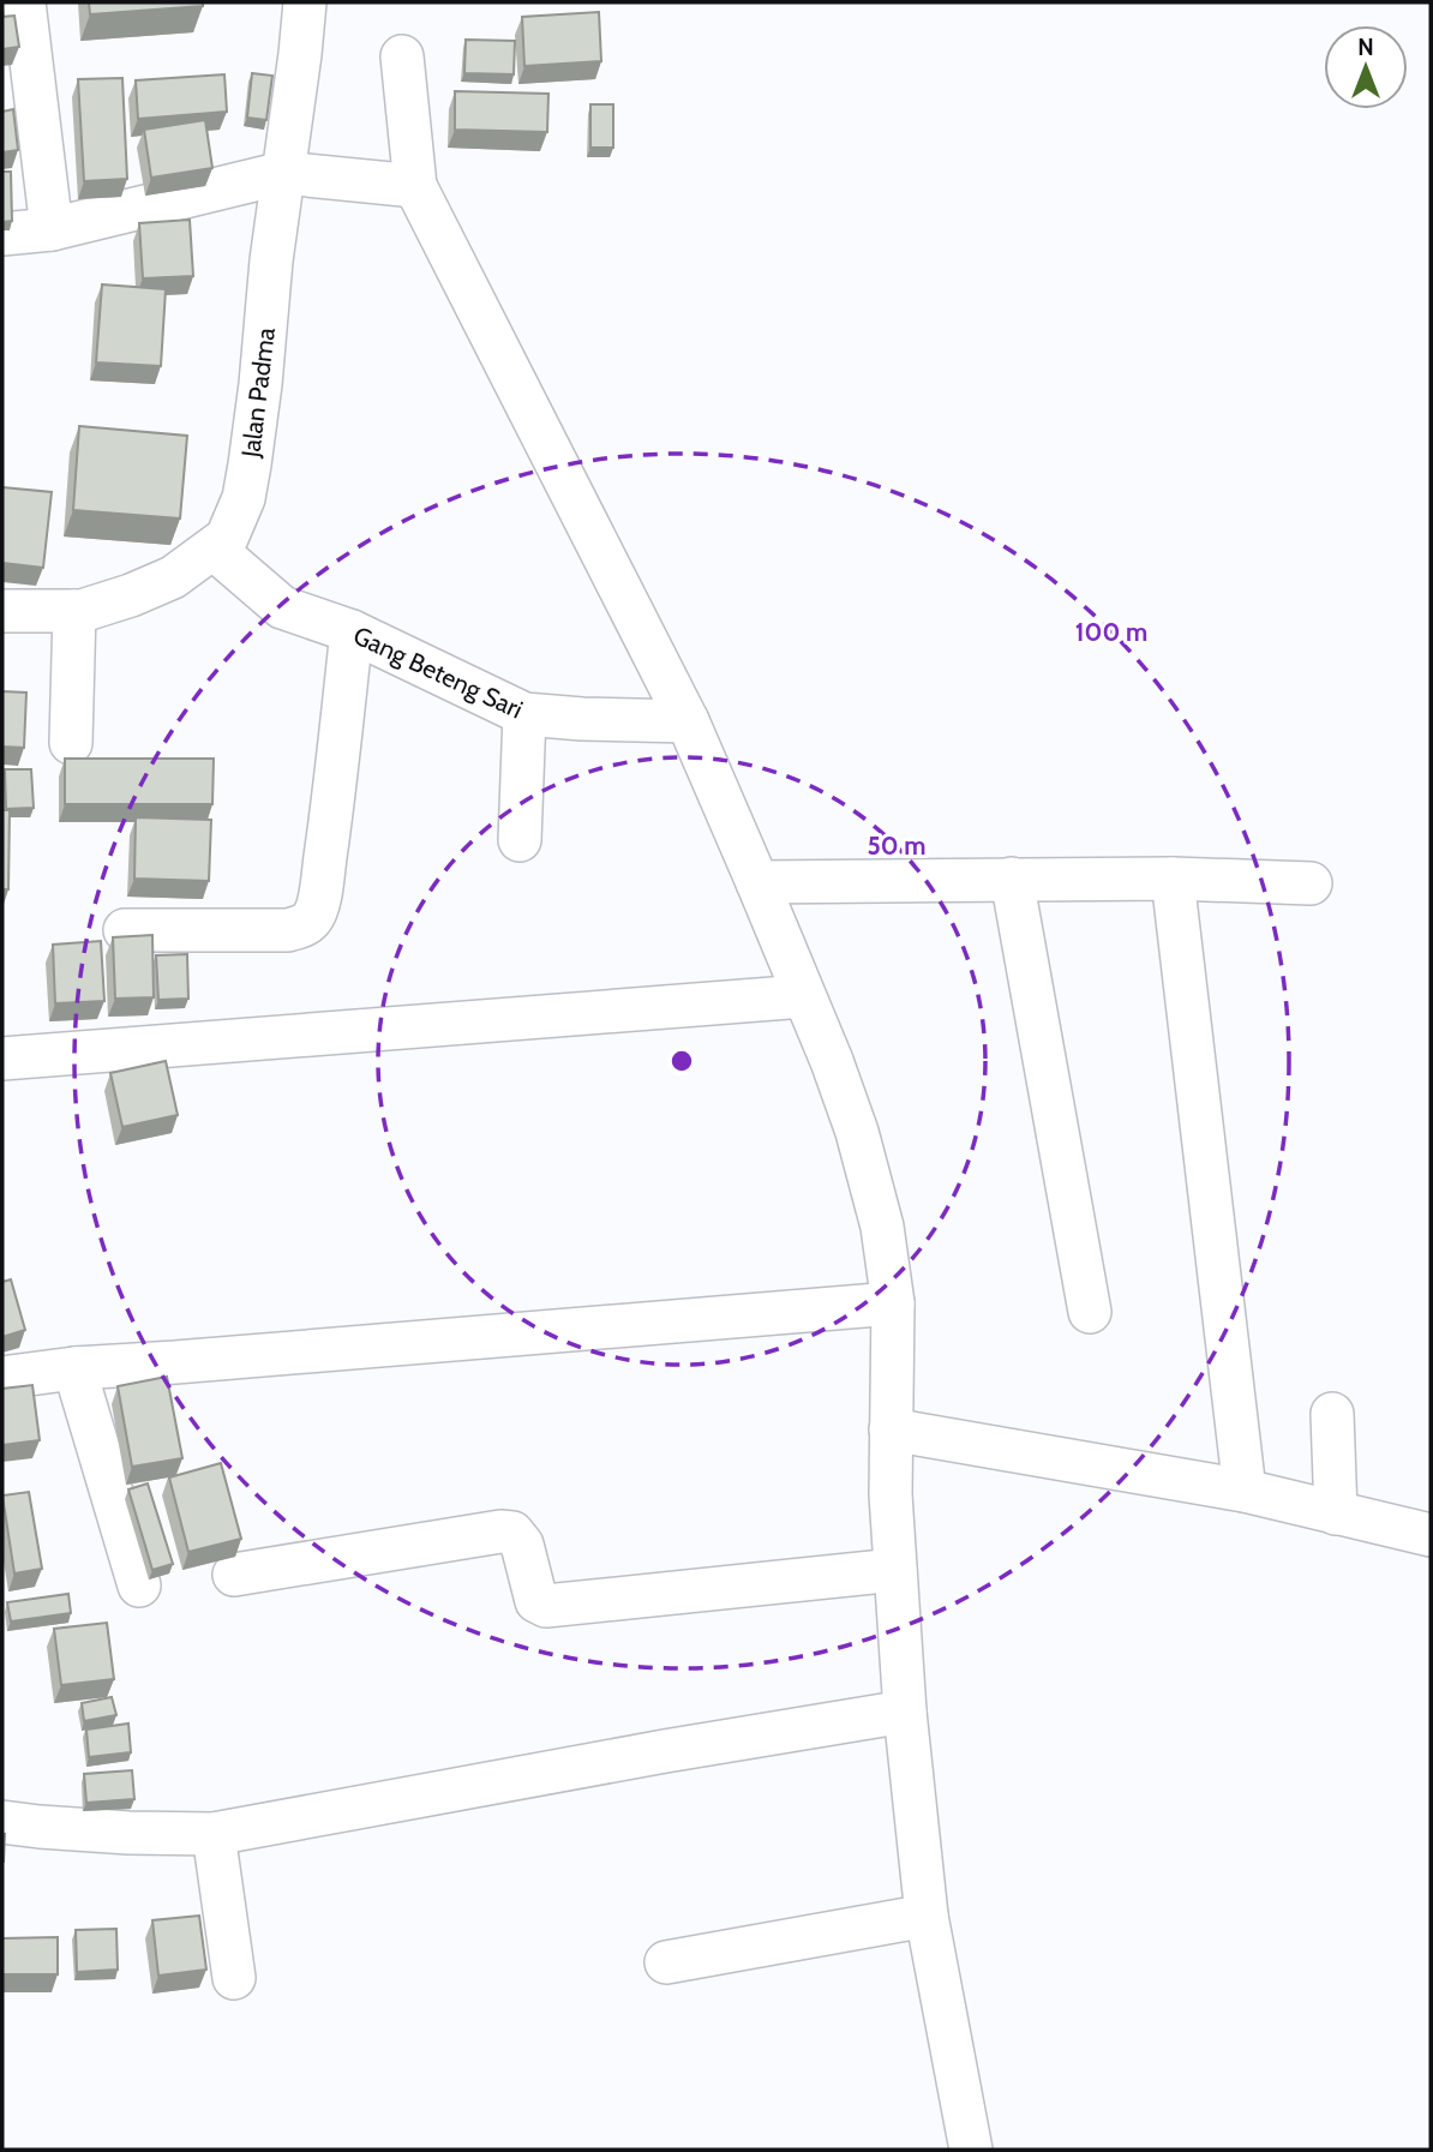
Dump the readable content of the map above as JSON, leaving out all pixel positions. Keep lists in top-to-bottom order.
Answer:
{
  "streets": {
    "street": ["Jalan Padma", "Gang Beteng Sari"]
  },
  "crossings": [
    ["Jalan Padma", "Gang Beteng Sari"]
  ],
  "north": "top",
  "rings": ["100 m", "50 m"]
}
